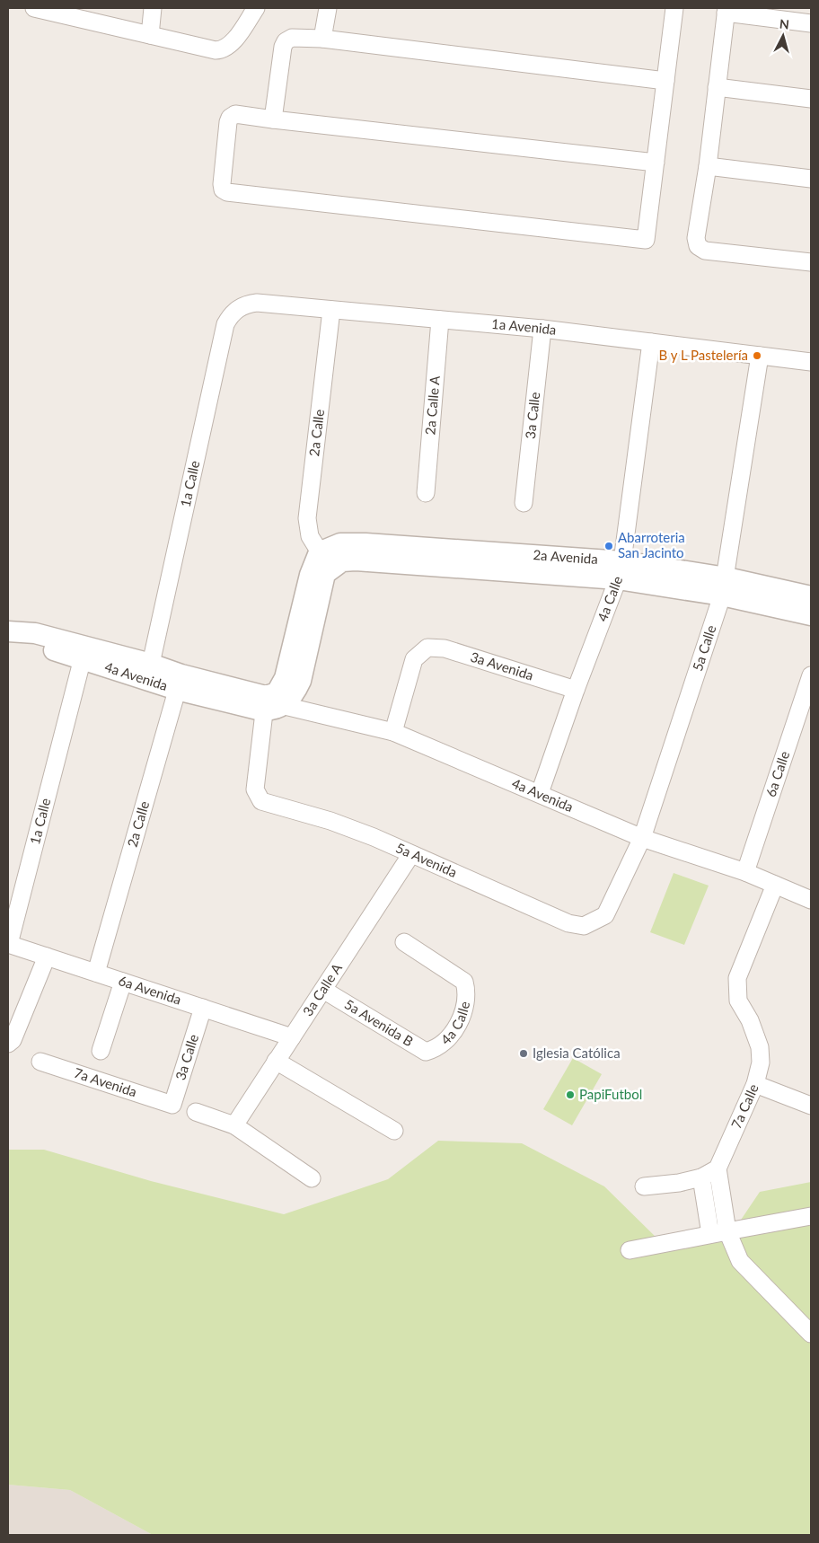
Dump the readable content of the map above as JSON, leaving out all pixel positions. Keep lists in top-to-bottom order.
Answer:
{
  "streets": {
    "street": [
      "1a Avenida",
      "2a Calle A",
      "3a Calle",
      "2a Calle",
      "1a Calle",
      "2a Avenida",
      "4a Calle",
      "5a Calle",
      "3a Avenida",
      "4a Avenida",
      "6a Calle",
      "5a Avenida",
      "3a Calle A",
      "6a Avenida",
      "5a Avenida B",
      "7a Avenida",
      "7a Calle"
    ]
  },
  "crossings": [
    ["1a Avenida", "2a Calle A"],
    ["1a Avenida", "3a Calle"],
    ["1a Avenida", "2a Calle"],
    ["1a Avenida", "1a Calle"],
    ["1a Avenida", "4a Calle"],
    ["1a Avenida", "5a Calle"],
    ["3a Calle", "6a Avenida"],
    ["3a Calle", "7a Avenida"],
    ["2a Calle", "2a Avenida"],
    ["2a Calle", "4a Avenida"],
    ["2a Calle", "6a Avenida"],
    ["1a Calle", "4a Avenida"],
    ["1a Calle", "6a Avenida"],
    ["2a Avenida", "4a Calle"],
    ["2a Avenida", "5a Calle"],
    ["4a Calle", "3a Avenida"],
    ["4a Calle", "4a Avenida"],
    ["4a Calle", "5a Avenida B"],
    ["5a Calle", "4a Avenida"],
    ["5a Calle", "5a Avenida"],
    ["3a Avenida", "4a Avenida"],
    ["4a Avenida", "6a Calle"],
    ["4a Avenida", "5a Avenida"],
    ["4a Avenida", "7a Calle"],
    ["5a Avenida", "3a Calle A"],
    ["3a Calle A", "6a Avenida"],
    ["3a Calle A", "5a Avenida B"]
  ],
  "places": [
    "B y L Pastelería",
    "Abarroteria San Jacinto",
    "Iglesia Católica",
    "PapiFutbol"
  ],
  "north": "top"
}
